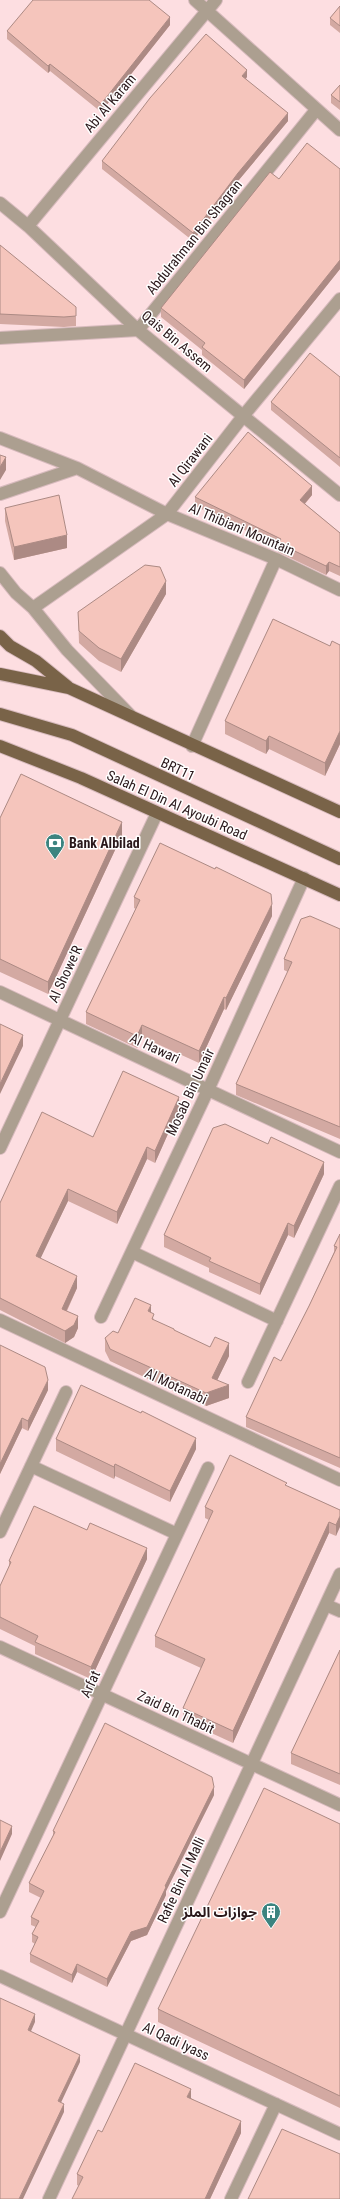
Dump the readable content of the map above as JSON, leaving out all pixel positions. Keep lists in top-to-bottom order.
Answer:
{
  "streets": {
    "main road": ["BRT11", "Salah El Din Al Ayoubi Road"],
    "street": [
      "Abi Al Karam",
      "Abdulrahman Bin Shagran",
      "Qais Bin Assem",
      "Al Qirawani",
      "Al Thibiani Mountain",
      "Al Showe'R",
      "Al Hawari",
      "Mosab Bin Umair",
      "Al Motanabi",
      "Arfat",
      "Zaid Bin Thabit",
      "Rafie Bin Al Malli",
      "Al Qadi Iyass"
    ]
  },
  "crossings": [
    ["Abi Al Karam", "Qais Bin Assem"],
    ["Abdulrahman Bin Shagran", "Qais Bin Assem"],
    ["Qais Bin Assem", "Al Qirawani"],
    ["Al Qirawani", "Al Thibiani Mountain"],
    ["Salah El Din Al Ayoubi Road", "Al Showe'R"],
    ["Salah El Din Al Ayoubi Road", "Mosab Bin Umair"],
    ["Al Showe'R", "Al Hawari"],
    ["Al Hawari", "Mosab Bin Umair"],
    ["Arfat", "Zaid Bin Thabit"],
    ["Zaid Bin Thabit", "Rafie Bin Al Malli"],
    ["Rafie Bin Al Malli", "Al Qadi Iyass"]
  ],
  "places": {
    "bank": ["Bank Albilad"],
    "building": ["جوازات الملز"]
  }
}
